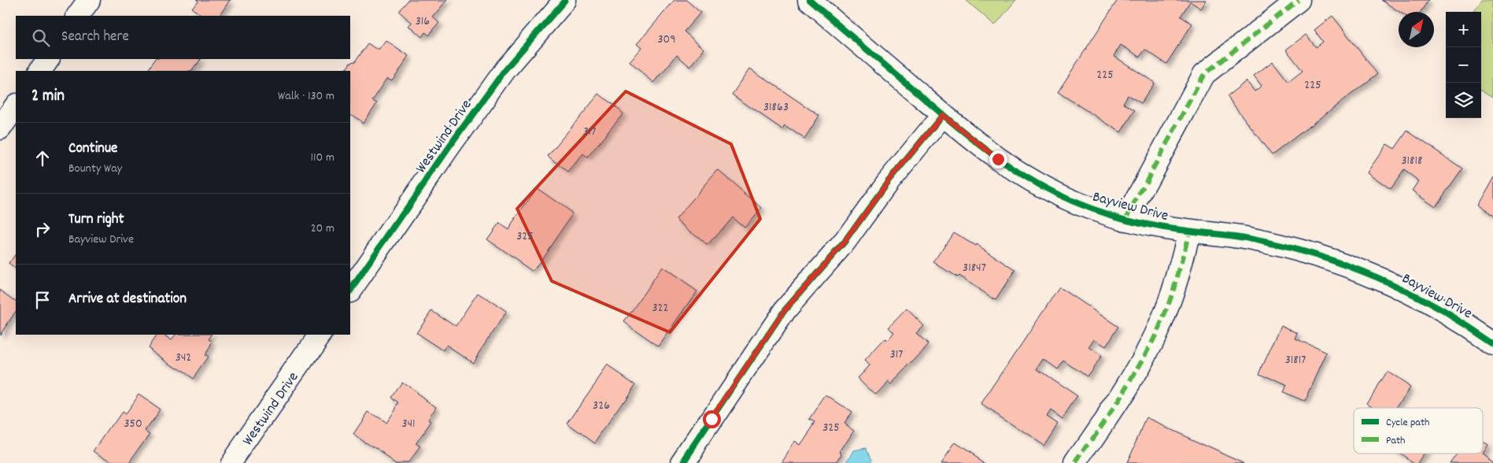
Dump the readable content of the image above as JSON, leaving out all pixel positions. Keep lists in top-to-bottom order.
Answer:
{
  "streets": {
    "street": ["Westwind Drive", "Bayview Drive"]
  },
  "house_numbers": [
    "316",
    "309",
    "225",
    "225",
    "31863",
    "317",
    "31818",
    "325",
    "31847",
    "322",
    "317",
    "342",
    "31817",
    "326",
    "350",
    "341",
    "325"
  ],
  "legend": ["Cycle path", "Path"],
  "north": "top right",
  "page": {
    "map_buttons": ["+", "−"],
    "search": "Search here",
    "heading": ["2 min", "Walk · 130 m"],
    "list": [
      ["Continue", "Bounty Way", "110 m"],
      ["Turn right", "Bayview Drive", "20 m"],
      "Arrive at destination"
    ]
  }
}
